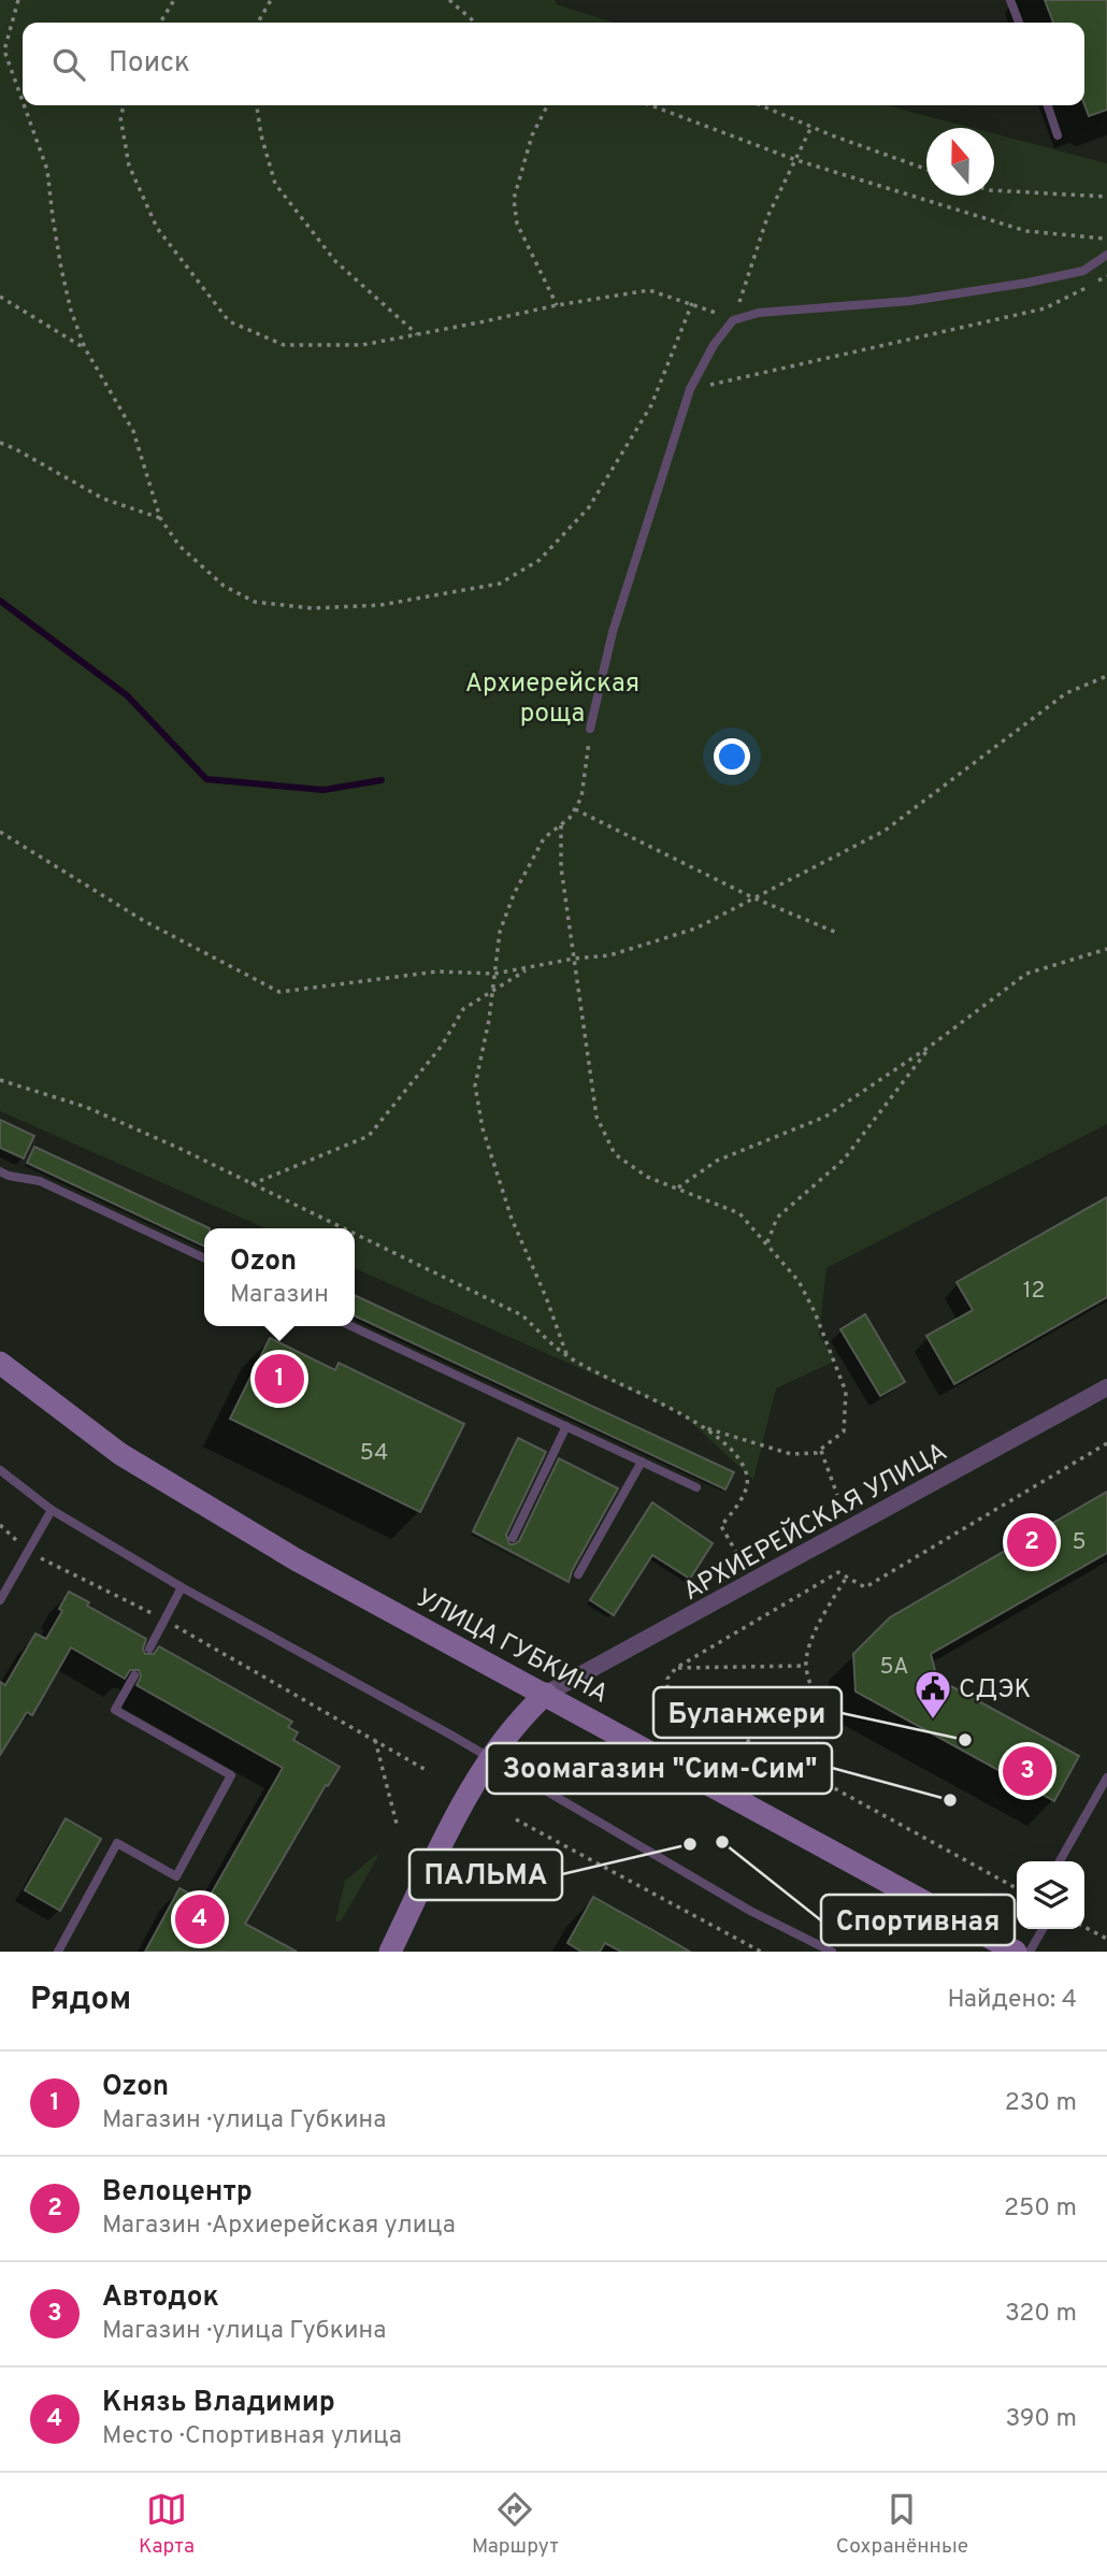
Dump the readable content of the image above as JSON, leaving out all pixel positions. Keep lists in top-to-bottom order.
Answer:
{
  "streets": {
    "main road": ["УЛИЦА ГУБКИНА"],
    "street": ["АРХИЕРЕЙСКАЯ УЛИЦА"]
  },
  "crossings": [
    ["АРХИЕРЕЙСКАЯ УЛИЦА", "УЛИЦА ГУБКИНА"]
  ],
  "parks": ["Архиерейская роща"],
  "places": {
    "public building": ["СДЭК"],
    "other": [
      "Буланжери",
      "Зоомагазин \"Сим-Сим\"",
      "Спортивная",
      "ПАЛЬМА"
    ]
  },
  "house_numbers": [
    "12",
    "54",
    "5",
    "5А"
  ],
  "north": "top",
  "page": {
    "search": "Поиск",
    "popup": ["Ozon", "Магазин"],
    "pins": [
      "1",
      "2",
      "3",
      "4"
    ],
    "heading": ["Рядом", "Найдено: 4"],
    "list": [
      {
        "mark": "1",
        "name": "Ozon",
        "note": "Магазин · улица Губкина",
        "value": "230 m"
      },
      {
        "mark": "2",
        "name": "Велоцентр",
        "note": "Магазин · Архиерейская улица",
        "value": "250 m"
      },
      {
        "mark": "3",
        "name": "Автодок",
        "note": "Магазин · улица Губкина",
        "value": "320 m"
      },
      {
        "mark": "4",
        "name": "Князь Владимир",
        "note": "Место · Спортивная улица",
        "value": "390 m"
      }
    ],
    "nav": ["Карта", "Маршрут", "Сохранённые"]
  }
}
